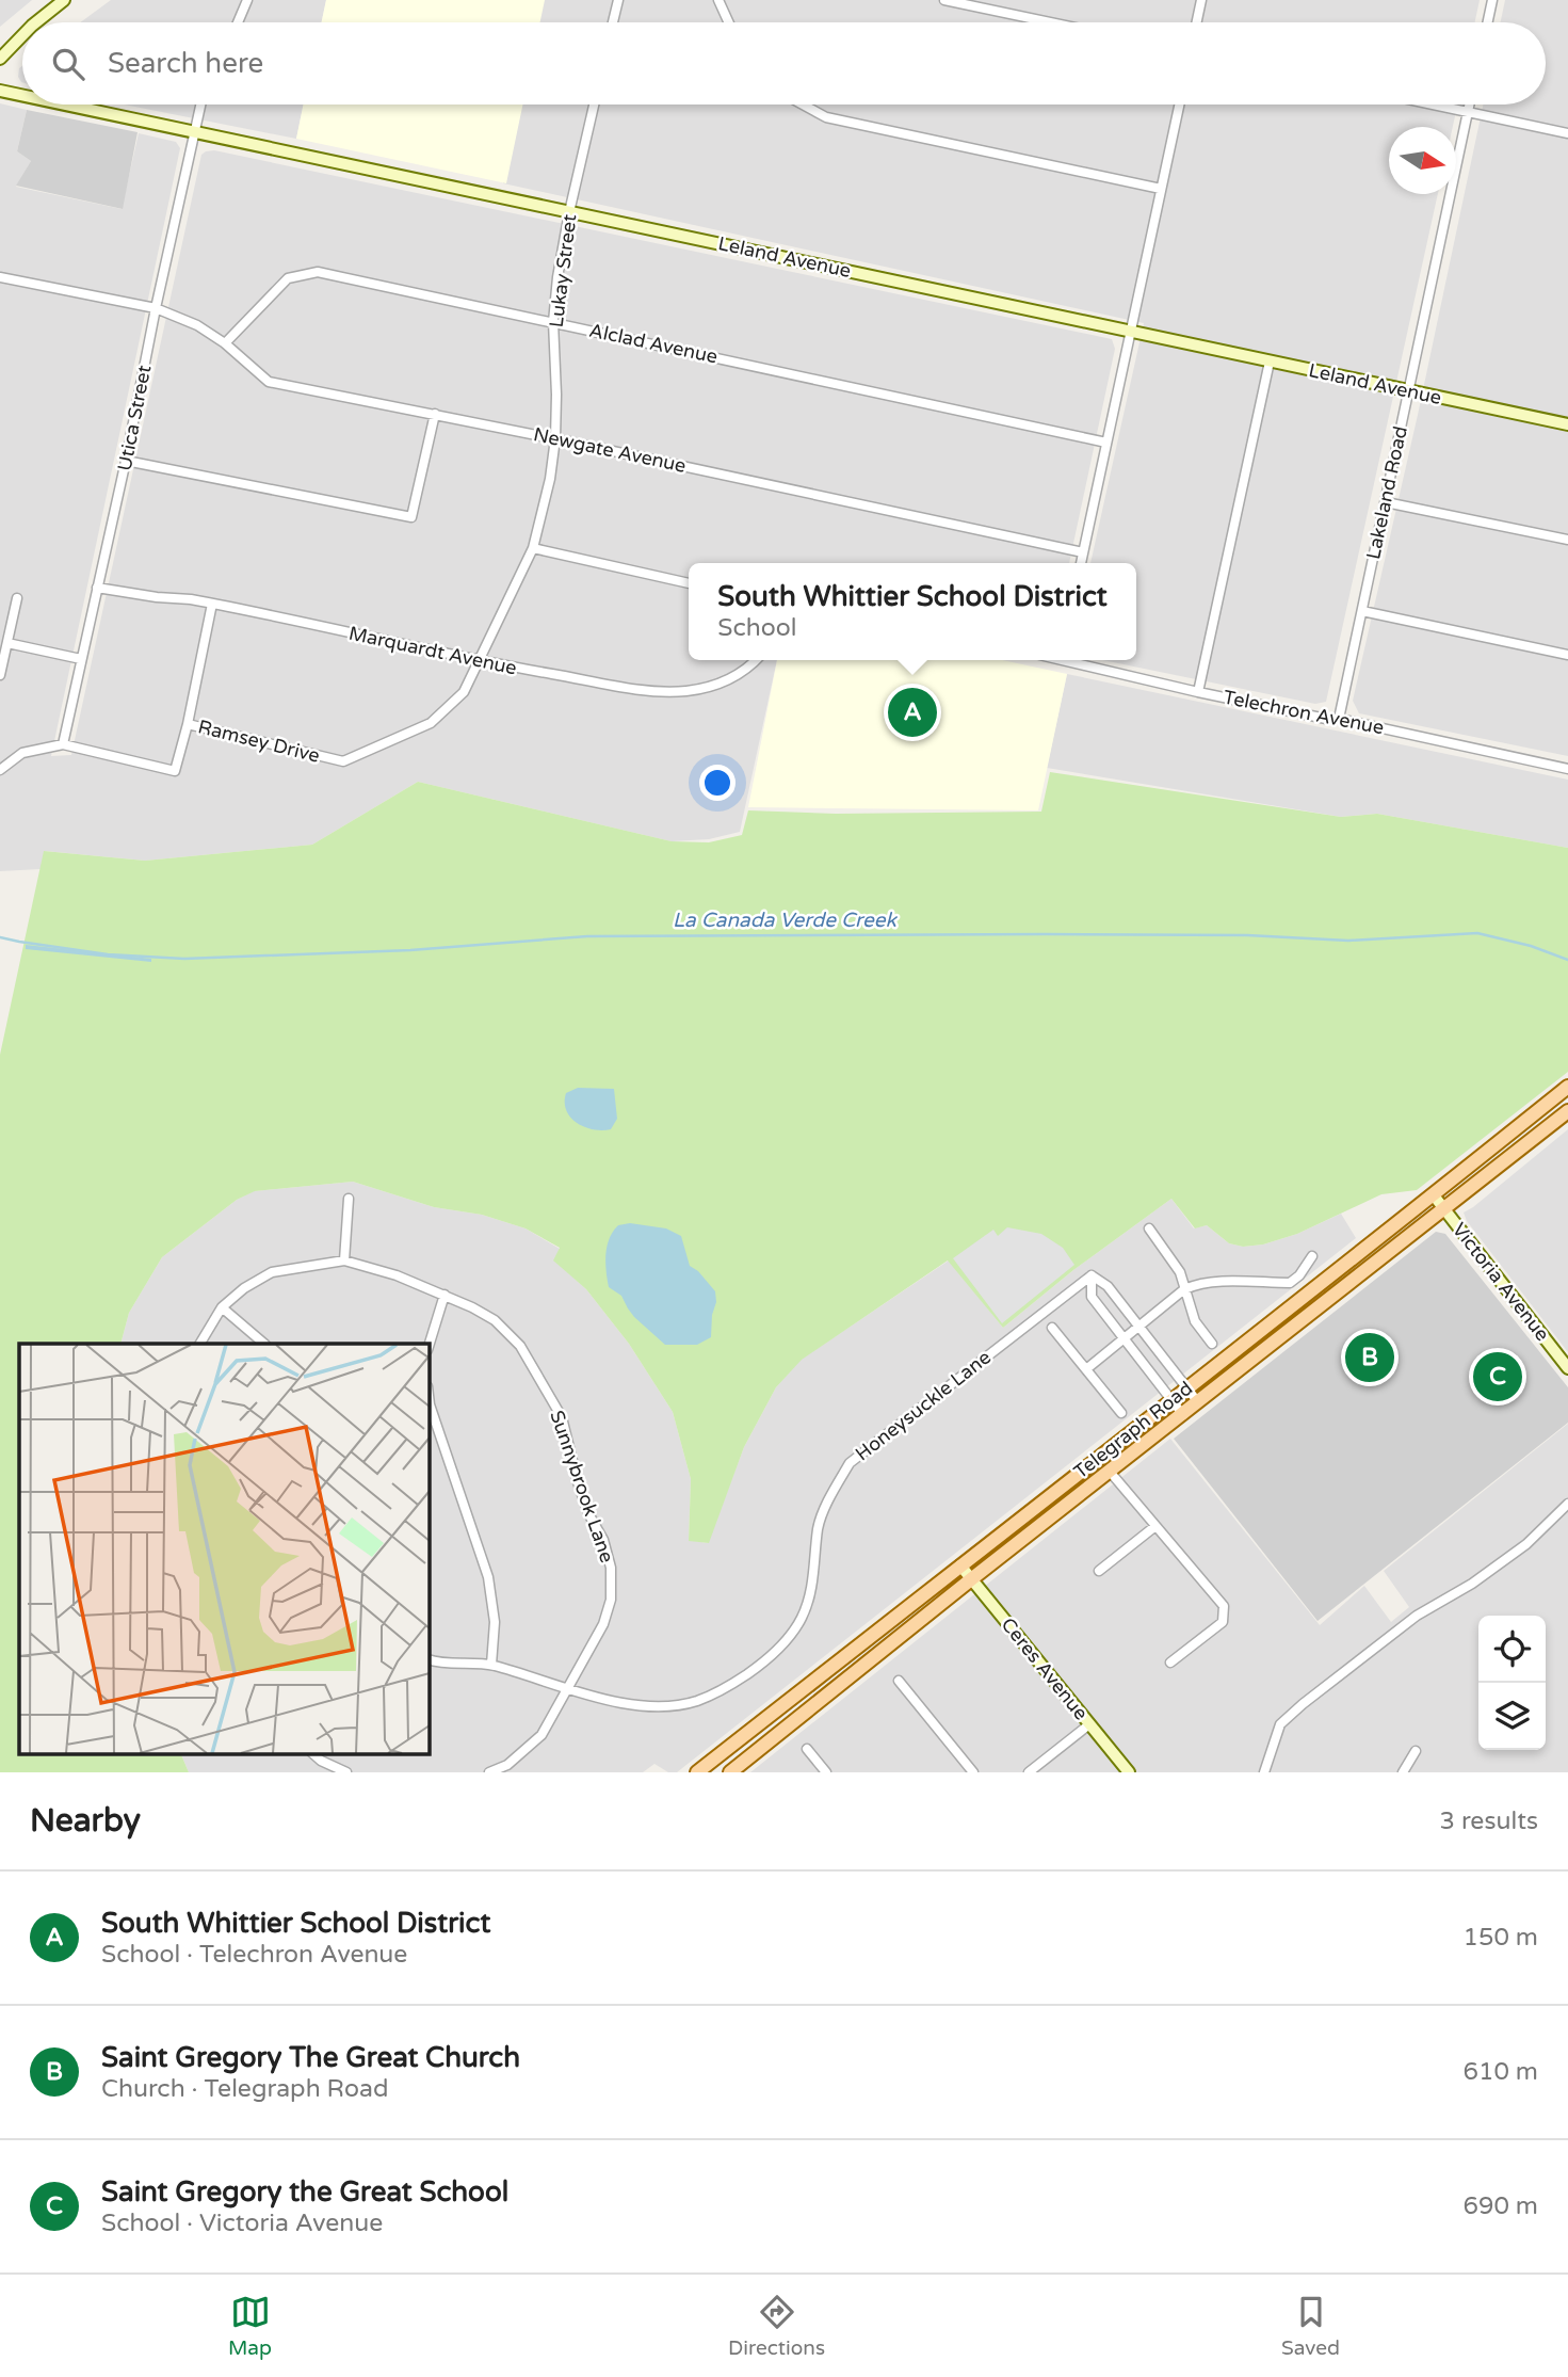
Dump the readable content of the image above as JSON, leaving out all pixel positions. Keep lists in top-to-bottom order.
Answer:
{
  "streets": {
    "main road": ["Telegraph Road"],
    "street": [
      "Leland Avenue",
      "Lukay Street",
      "Alclad Avenue",
      "Utica Street",
      "Newgate Avenue",
      "Lakeland Road",
      "Marquardt Avenue",
      "Telechron Avenue",
      "Ramsey Drive",
      "Victoria Avenue",
      "Honeysuckle Lane",
      "Sunnybrook Lane",
      "Ceres Avenue"
    ]
  },
  "crossings": [
    ["Leland Avenue", "Lukay Street"],
    ["Leland Avenue", "Utica Street"],
    ["Leland Avenue", "Lakeland Road"],
    ["Lukay Street", "Alclad Avenue"],
    ["Lukay Street", "Newgate Avenue"],
    ["Lukay Street", "Marquardt Avenue"],
    ["Lukay Street", "Ramsey Drive"],
    ["Alclad Avenue", "Newgate Avenue"],
    ["Utica Street", "Newgate Avenue"],
    ["Utica Street", "Marquardt Avenue"],
    ["Utica Street", "Ramsey Drive"],
    ["Lakeland Road", "Telechron Avenue"],
    ["Marquardt Avenue", "Ramsey Drive"],
    ["Victoria Avenue", "Telegraph Road"],
    ["Honeysuckle Lane", "Sunnybrook Lane"],
    ["Telegraph Road", "Ceres Avenue"]
  ],
  "water": ["La Canada Verde Creek"],
  "north": "right",
  "page": {
    "search": "Search here",
    "popup": ["South Whittier School District", "School"],
    "pins": ["A", "B", "C"],
    "heading": ["Nearby", "3 results"],
    "list": [
      {
        "mark": "A",
        "name": "South Whittier School District",
        "note": "School · Telechron Avenue",
        "value": "150 m"
      },
      {
        "mark": "B",
        "name": "Saint Gregory The Great Church",
        "note": "Church · Telegraph Road",
        "value": "610 m"
      },
      {
        "mark": "C",
        "name": "Saint Gregory the Great School",
        "note": "School · Victoria Avenue",
        "value": "690 m"
      }
    ],
    "nav": ["Map", "Directions", "Saved"]
  }
}
